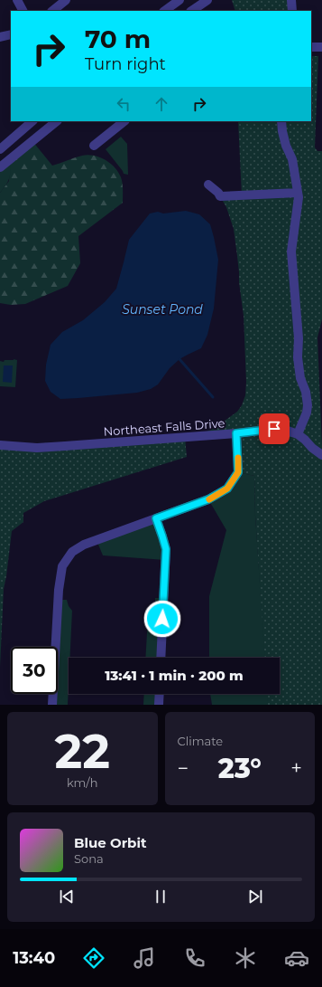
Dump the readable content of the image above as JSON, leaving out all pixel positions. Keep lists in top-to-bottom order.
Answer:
{
  "streets": {
    "street": ["Northeast Falls Drive"]
  },
  "water": ["Sunset Pond"],
  "page": {
    "turn": ["70 m", "Turn right"],
    "limit": "30",
    "trip": "13:41 · 1 min · 200 m",
    "tile": [
      ["22", "km/h"],
      "Climate"
    ],
    "heat": ["−", "23°", "+"],
    "song": ["Blue Orbit", "Sona"],
    "tabs": "13:40"
  }
}
